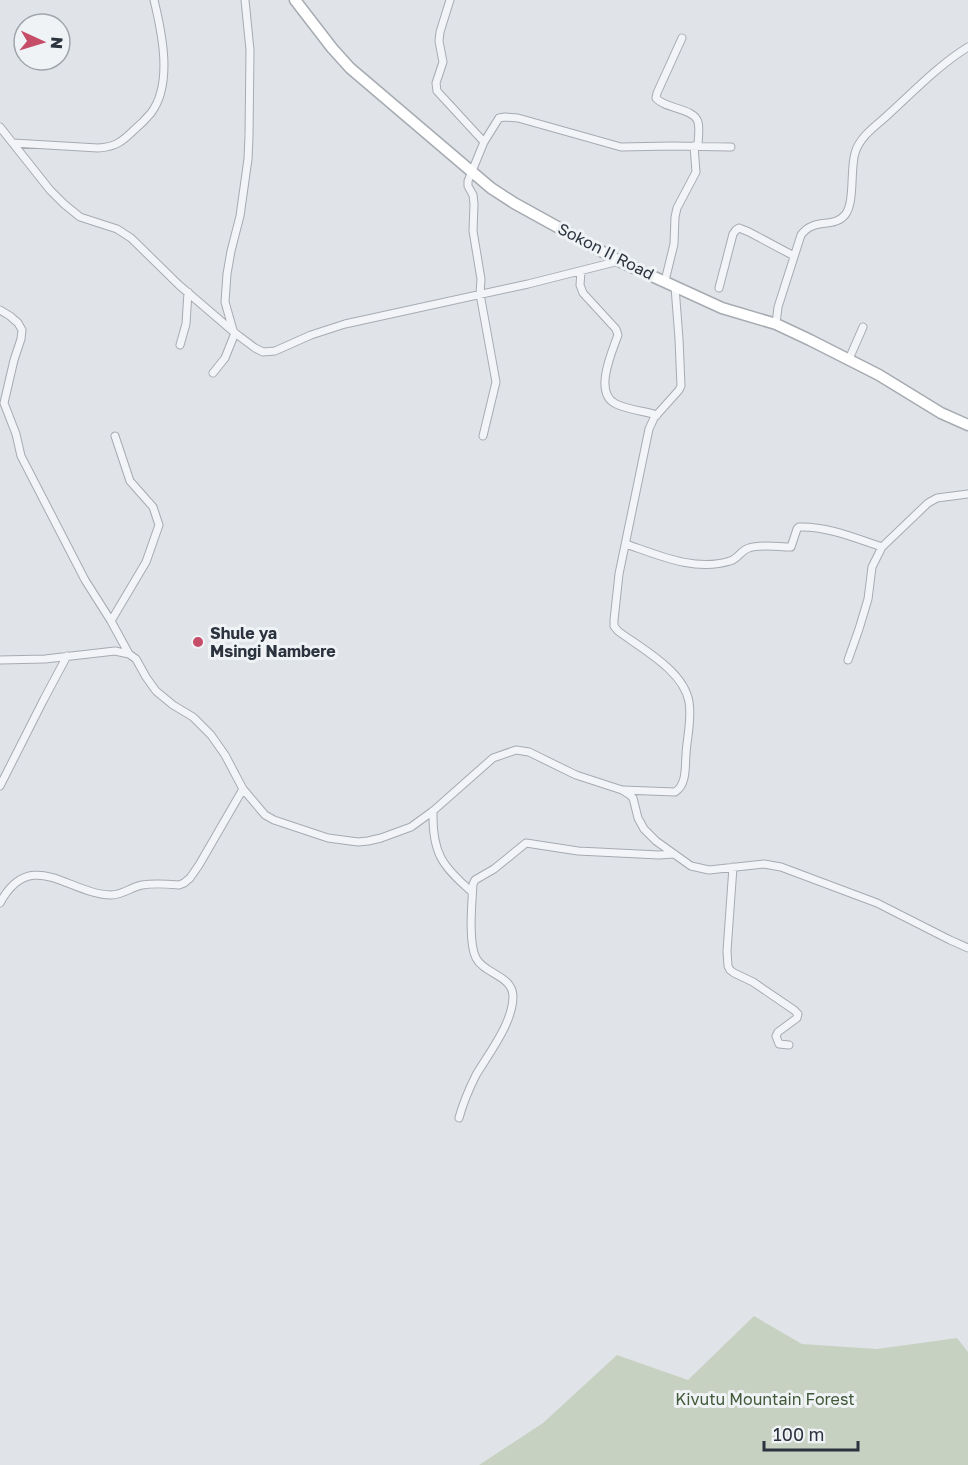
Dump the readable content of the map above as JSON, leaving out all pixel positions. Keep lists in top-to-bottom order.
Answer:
{
  "streets": {
    "street": ["Sokon II Road"]
  },
  "parks": ["Kivutu Mountain Forest"],
  "places": ["Shule ya Msingi Nambere"],
  "scale_bar": "100 m",
  "north": "right"
}
